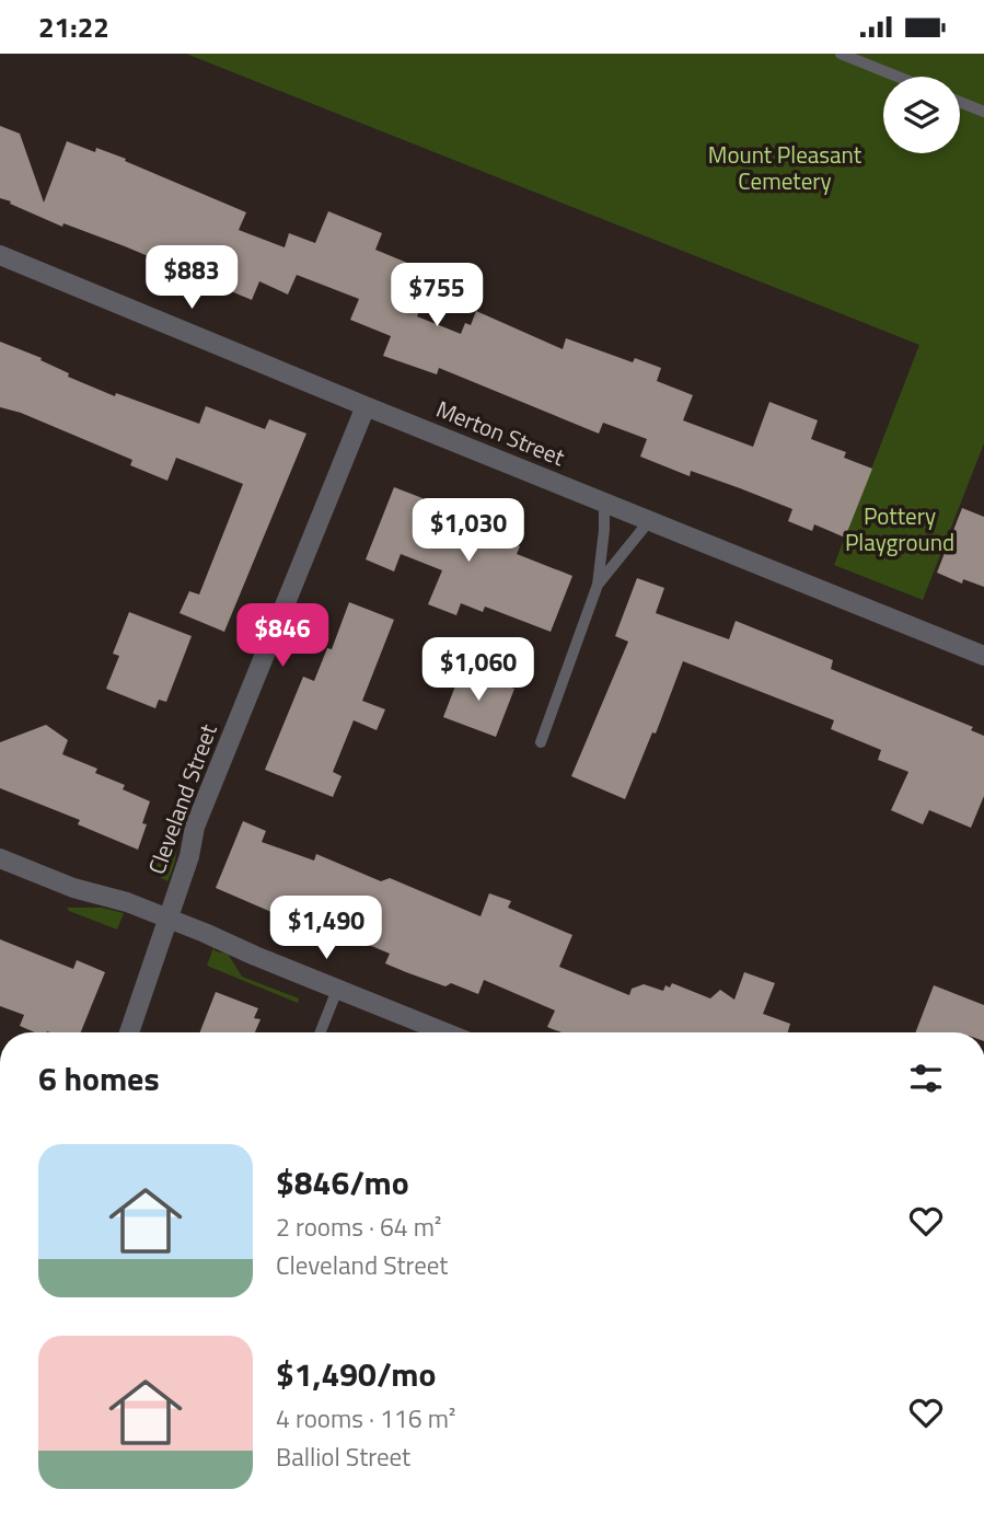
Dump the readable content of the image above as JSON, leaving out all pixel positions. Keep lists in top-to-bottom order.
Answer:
{
  "streets": {
    "street": ["Merton Street", "Cleveland Street"]
  },
  "crossings": [
    ["Merton Street", "Cleveland Street"]
  ],
  "parks": ["Mount Pleasant Cemetery", "Pottery Playground"],
  "page": {
    "status": "21:22",
    "price": [
      "$883",
      "$755",
      "$1,030",
      "$846",
      "$1,060",
      "$1,490"
    ],
    "heading": "6 homes",
    "list": [
      {
        "name": "$846/mo",
        "note": "2 rooms · 64 m² · Cleveland Street"
      },
      {
        "name": "$1,490/mo",
        "note": "4 rooms · 116 m² · Balliol Street"
      }
    ]
  }
}
